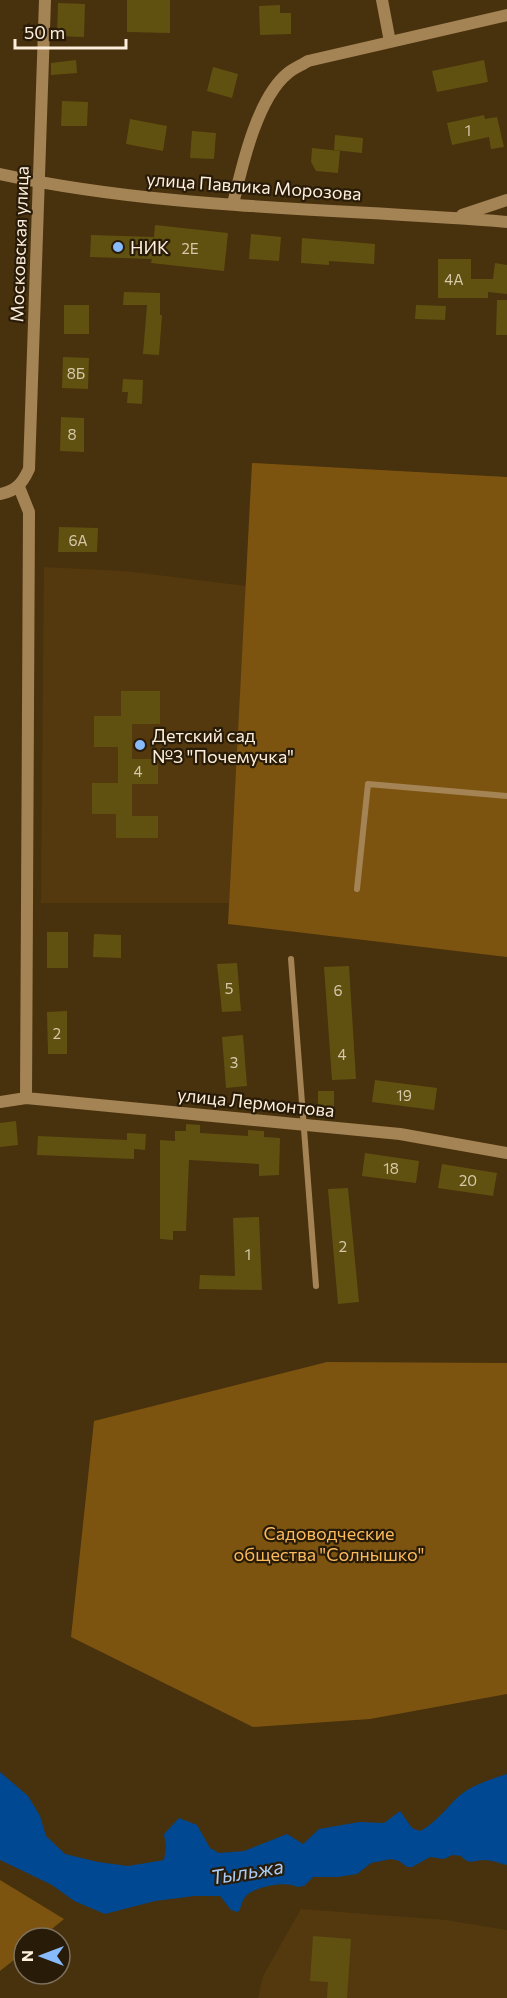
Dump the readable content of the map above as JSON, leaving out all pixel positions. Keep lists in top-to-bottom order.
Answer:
{
  "streets": {
    "street": ["улица Павлика Морозова", "Московская улица", "улица Лермонтова"]
  },
  "crossings": [
    ["улица Павлика Морозова", "Московская улица"]
  ],
  "water": ["Тыльжа"],
  "parks": ["Садоводческие общества \"Солнышко\""],
  "places": ["НИК", "Детский сад №3 \"Почемучка\""],
  "house_numbers": [
    "1",
    "2Е",
    "4А",
    "8Б",
    "8",
    "6А",
    "4",
    "5",
    "6",
    "2",
    "4",
    "3",
    "19",
    "18",
    "20",
    "2",
    "1"
  ],
  "scale_bar": "50 m",
  "north": "left"
}
